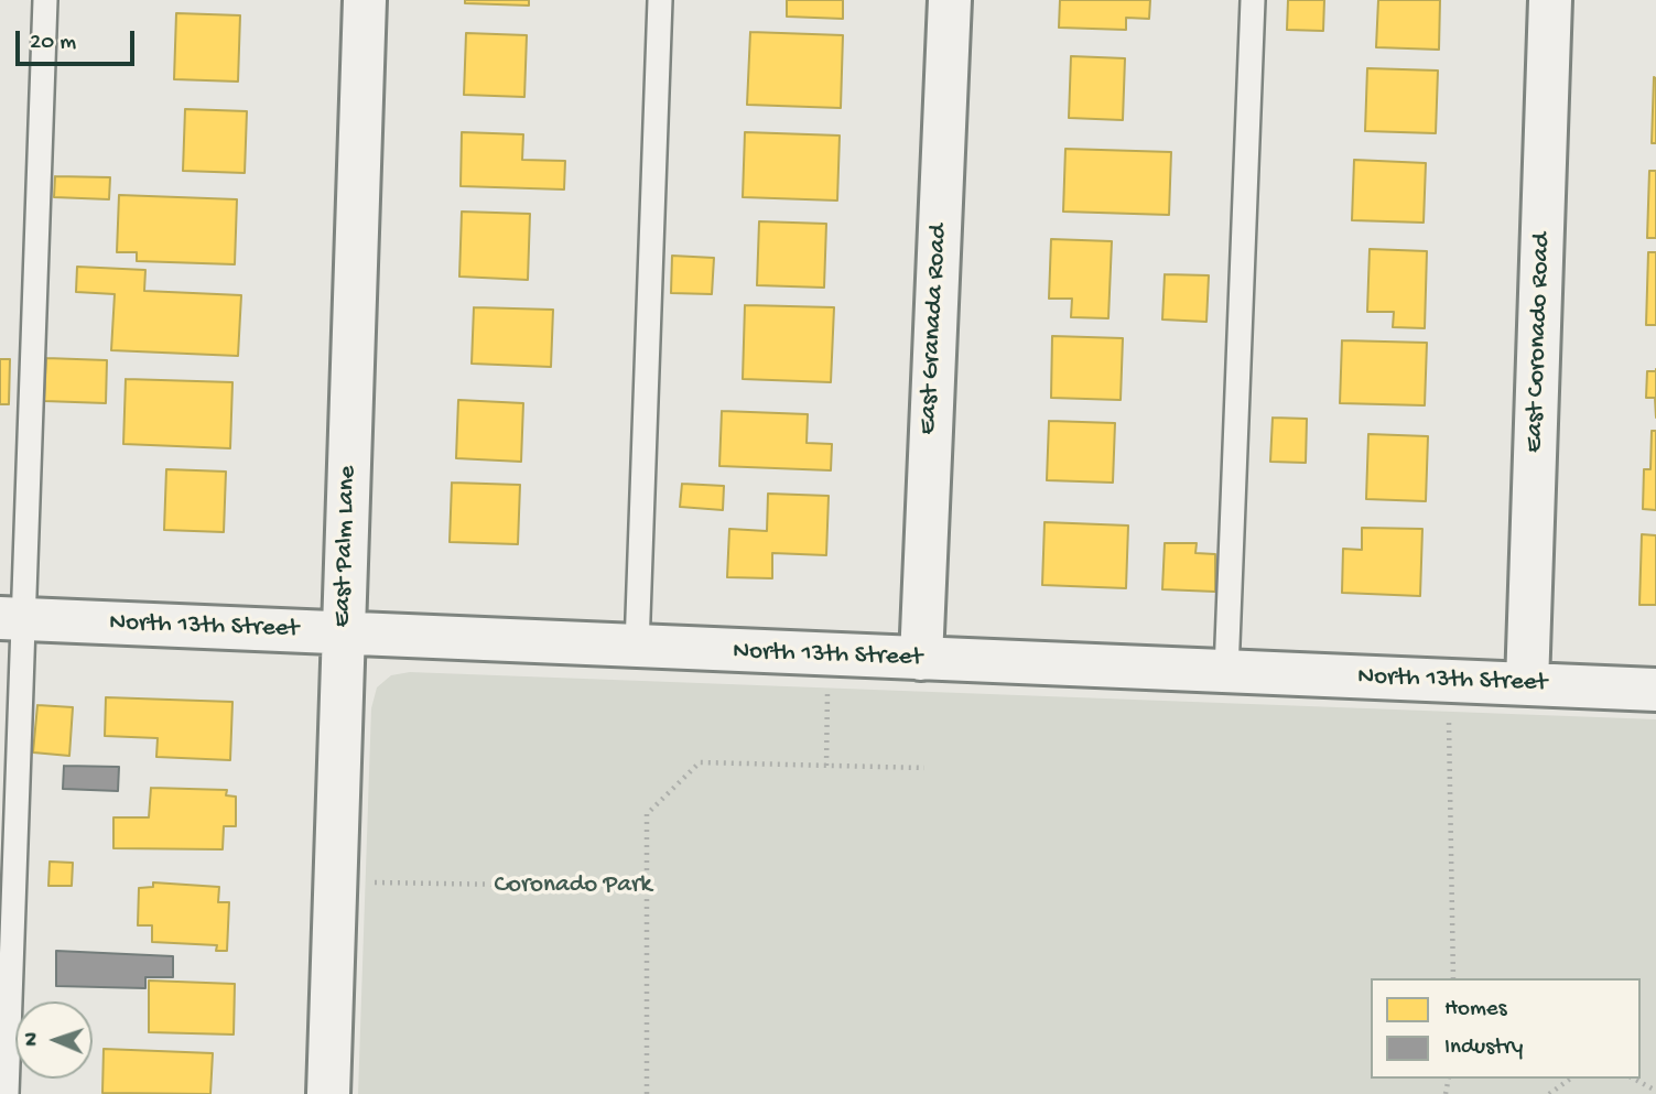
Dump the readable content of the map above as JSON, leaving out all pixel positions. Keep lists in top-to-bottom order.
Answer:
{
  "streets": {
    "street": [
      "East Granada Road",
      "East Coronado Road",
      "East Palm Lane",
      "North 13th Street"
    ]
  },
  "crossings": [
    ["East Granada Road", "North 13th Street"],
    ["East Coronado Road", "North 13th Street"],
    ["East Palm Lane", "North 13th Street"]
  ],
  "parks": ["Coronado Park"],
  "legend": ["Homes", "Industry"],
  "scale_bar": "20 m",
  "north": "left"
}
